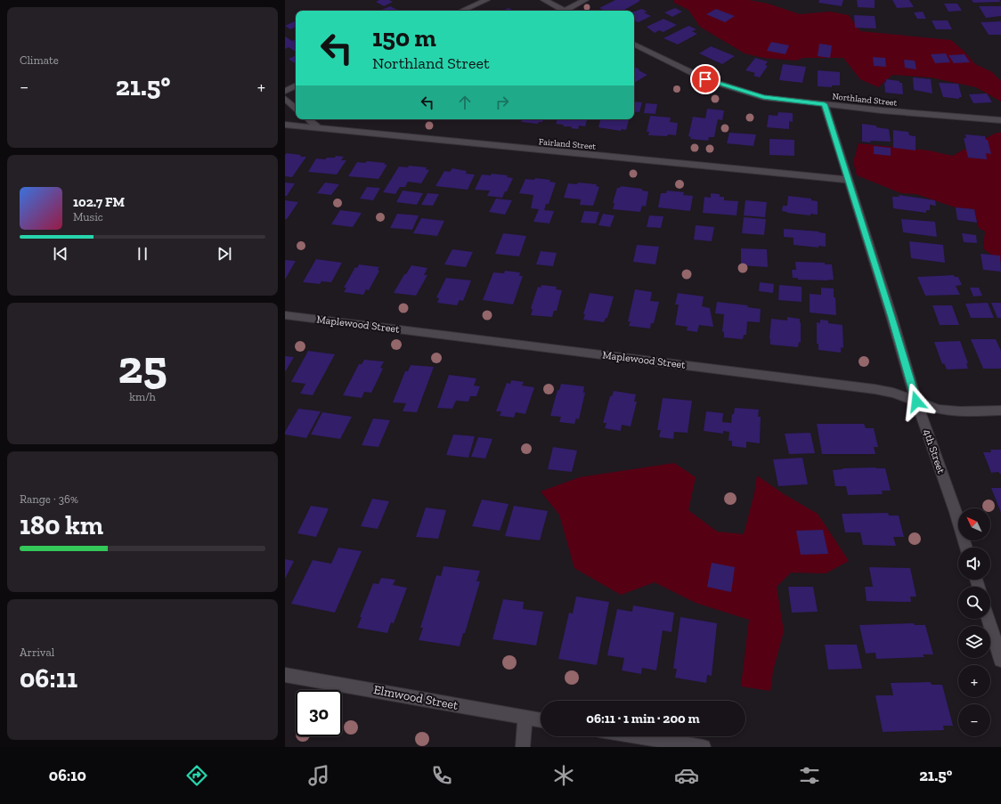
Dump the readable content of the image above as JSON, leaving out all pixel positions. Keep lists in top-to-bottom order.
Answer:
{
  "streets": {
    "street": [
      "Northland Street",
      "Fairland Street",
      "Maplewood Street",
      "4th Street",
      "Elmwood Street"
    ]
  },
  "crossings": [
    ["Northland Street", "4th Street"],
    ["Fairland Street", "4th Street"],
    ["Maplewood Street", "4th Street"]
  ],
  "north": "top left",
  "page": {
    "tile": [
      "Climate",
      ["25", "km/h"],
      ["Range · 36%", "180 km"],
      ["Arrival", "06:11"]
    ],
    "turn": ["150 m", "Northland Street"],
    "heat": ["−", "21.5°", "+"],
    "song": ["102.7 FM", "Music"],
    "map_buttons": ["+", "−"],
    "limit": "30",
    "trip": "06:11 · 1 min · 200 m",
    "tabs": ["06:10", "21.5°"]
  }
}
